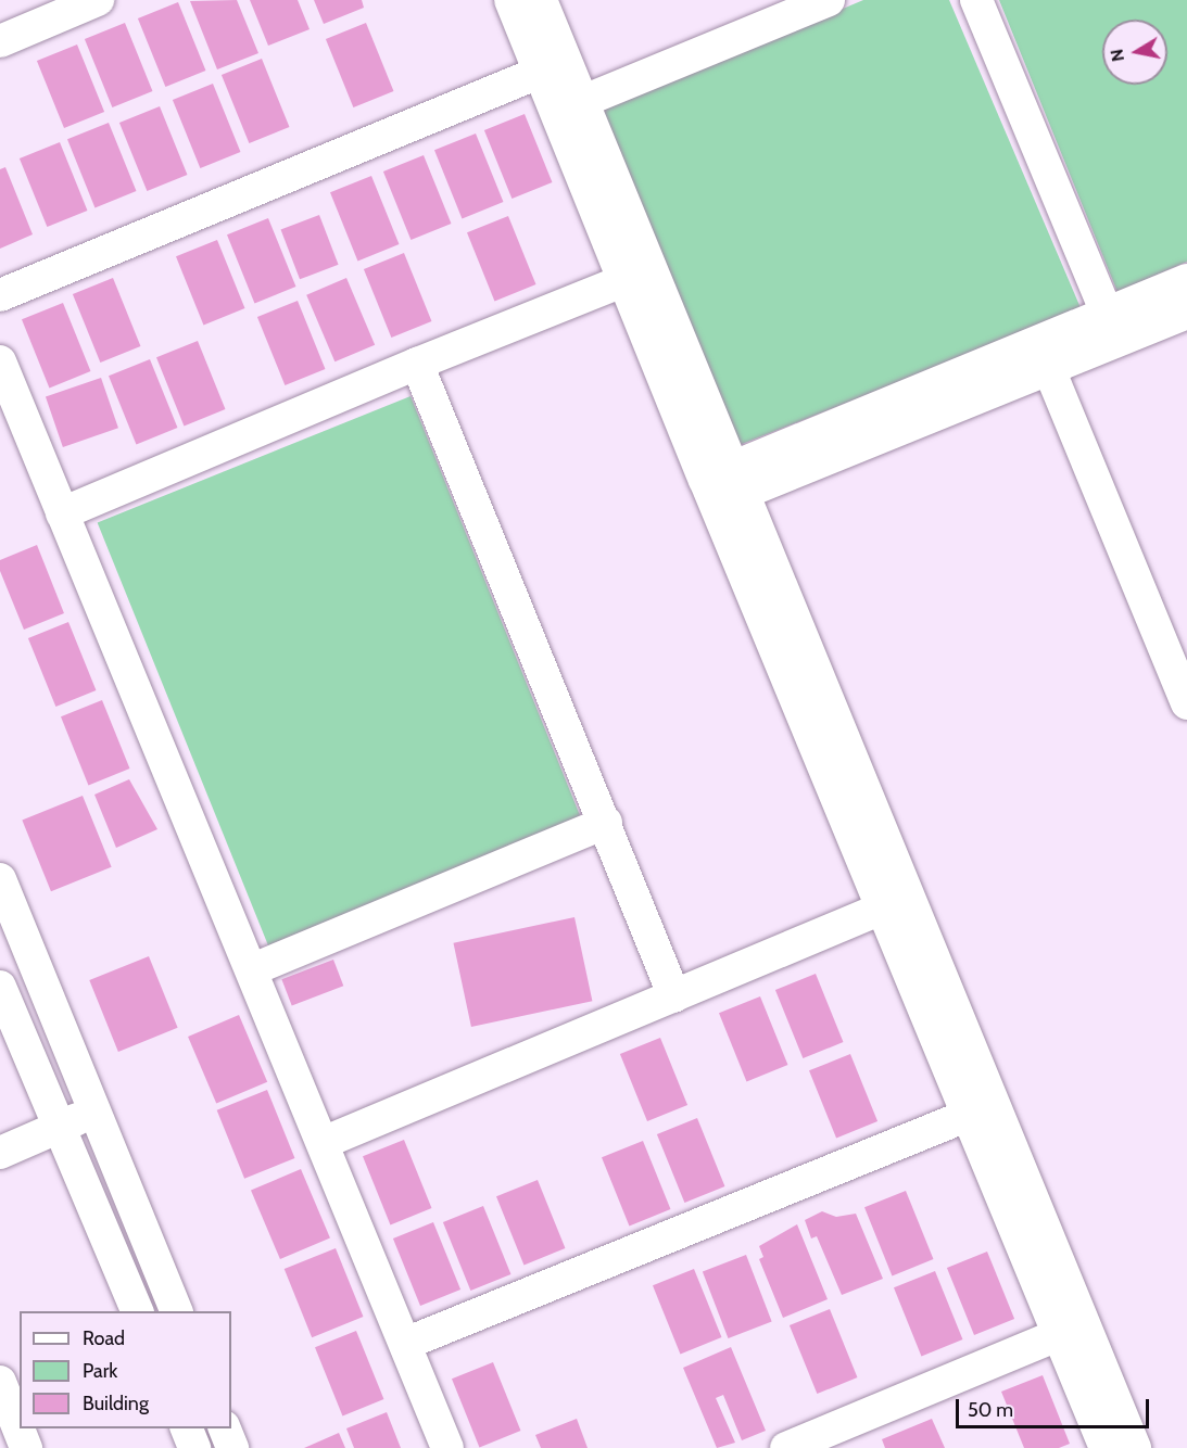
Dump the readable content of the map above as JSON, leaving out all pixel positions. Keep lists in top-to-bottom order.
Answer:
{
  "legend": ["Road", "Park", "Building"],
  "scale_bar": "50 m",
  "north": "left"
}
